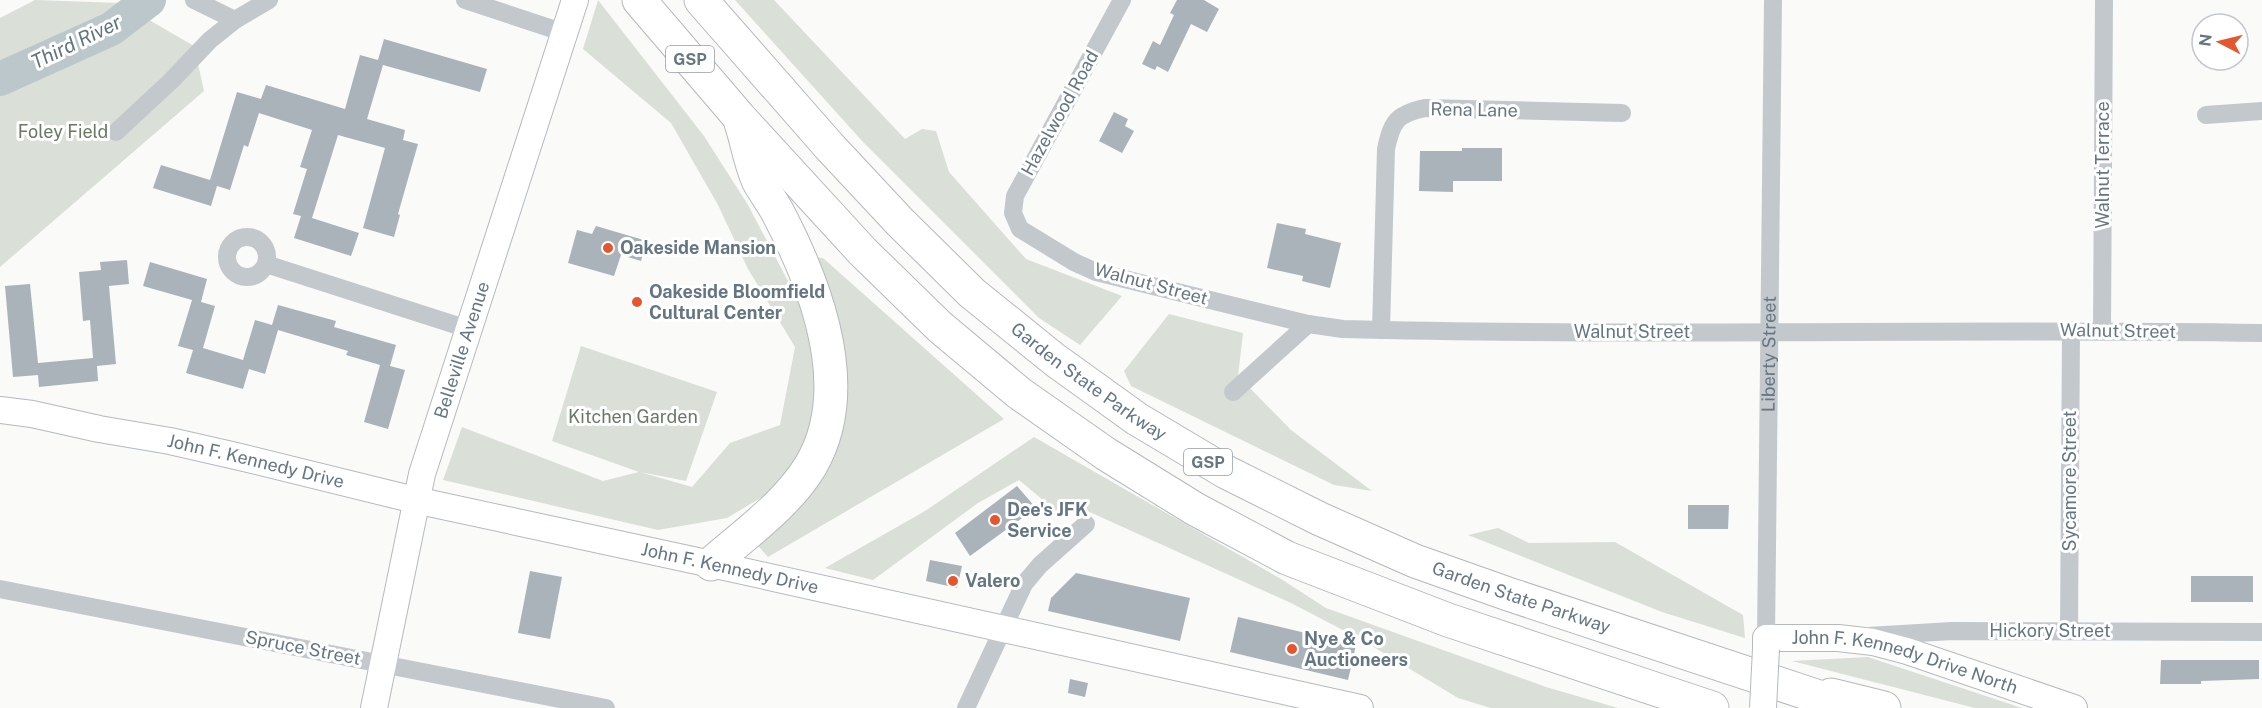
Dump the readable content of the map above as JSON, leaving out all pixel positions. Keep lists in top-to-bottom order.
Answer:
{
  "streets": {
    "highway": ["GSP", "Garden State Parkway"],
    "main road": ["Belleville Avenue", "John F. Kennedy Drive", "John F. Kennedy Drive North"],
    "street": [
      "Rena Lane",
      "Hazelwood Road",
      "Walnut Terrace",
      "Walnut Street",
      "Liberty Street",
      "Sycamore Street",
      "Hickory Street",
      "Spruce Street"
    ]
  },
  "crossings": [
    ["Rena Lane", "Walnut Street"],
    ["Hazelwood Road", "Walnut Street"],
    ["Walnut Terrace", "Walnut Street"],
    ["Walnut Street", "Liberty Street"],
    ["Walnut Street", "Sycamore Street"],
    ["Belleville Avenue", "John F. Kennedy Drive"],
    ["Belleville Avenue", "Spruce Street"],
    ["Liberty Street", "Garden State Parkway"],
    ["Liberty Street", "John F. Kennedy Drive North"],
    ["Garden State Parkway", "John F. Kennedy Drive North"],
    ["Sycamore Street", "Hickory Street"],
    ["Hickory Street", "John F. Kennedy Drive North"]
  ],
  "water": ["Third River"],
  "parks": ["Foley Field", "Kitchen Garden"],
  "places": [
    "Oakeside Mansion",
    "Oakeside Bloomfield Cultural Center",
    "Dee's JFK Service",
    "Valero",
    "Nye & Co Auctioneers"
  ],
  "north": "left"
}
